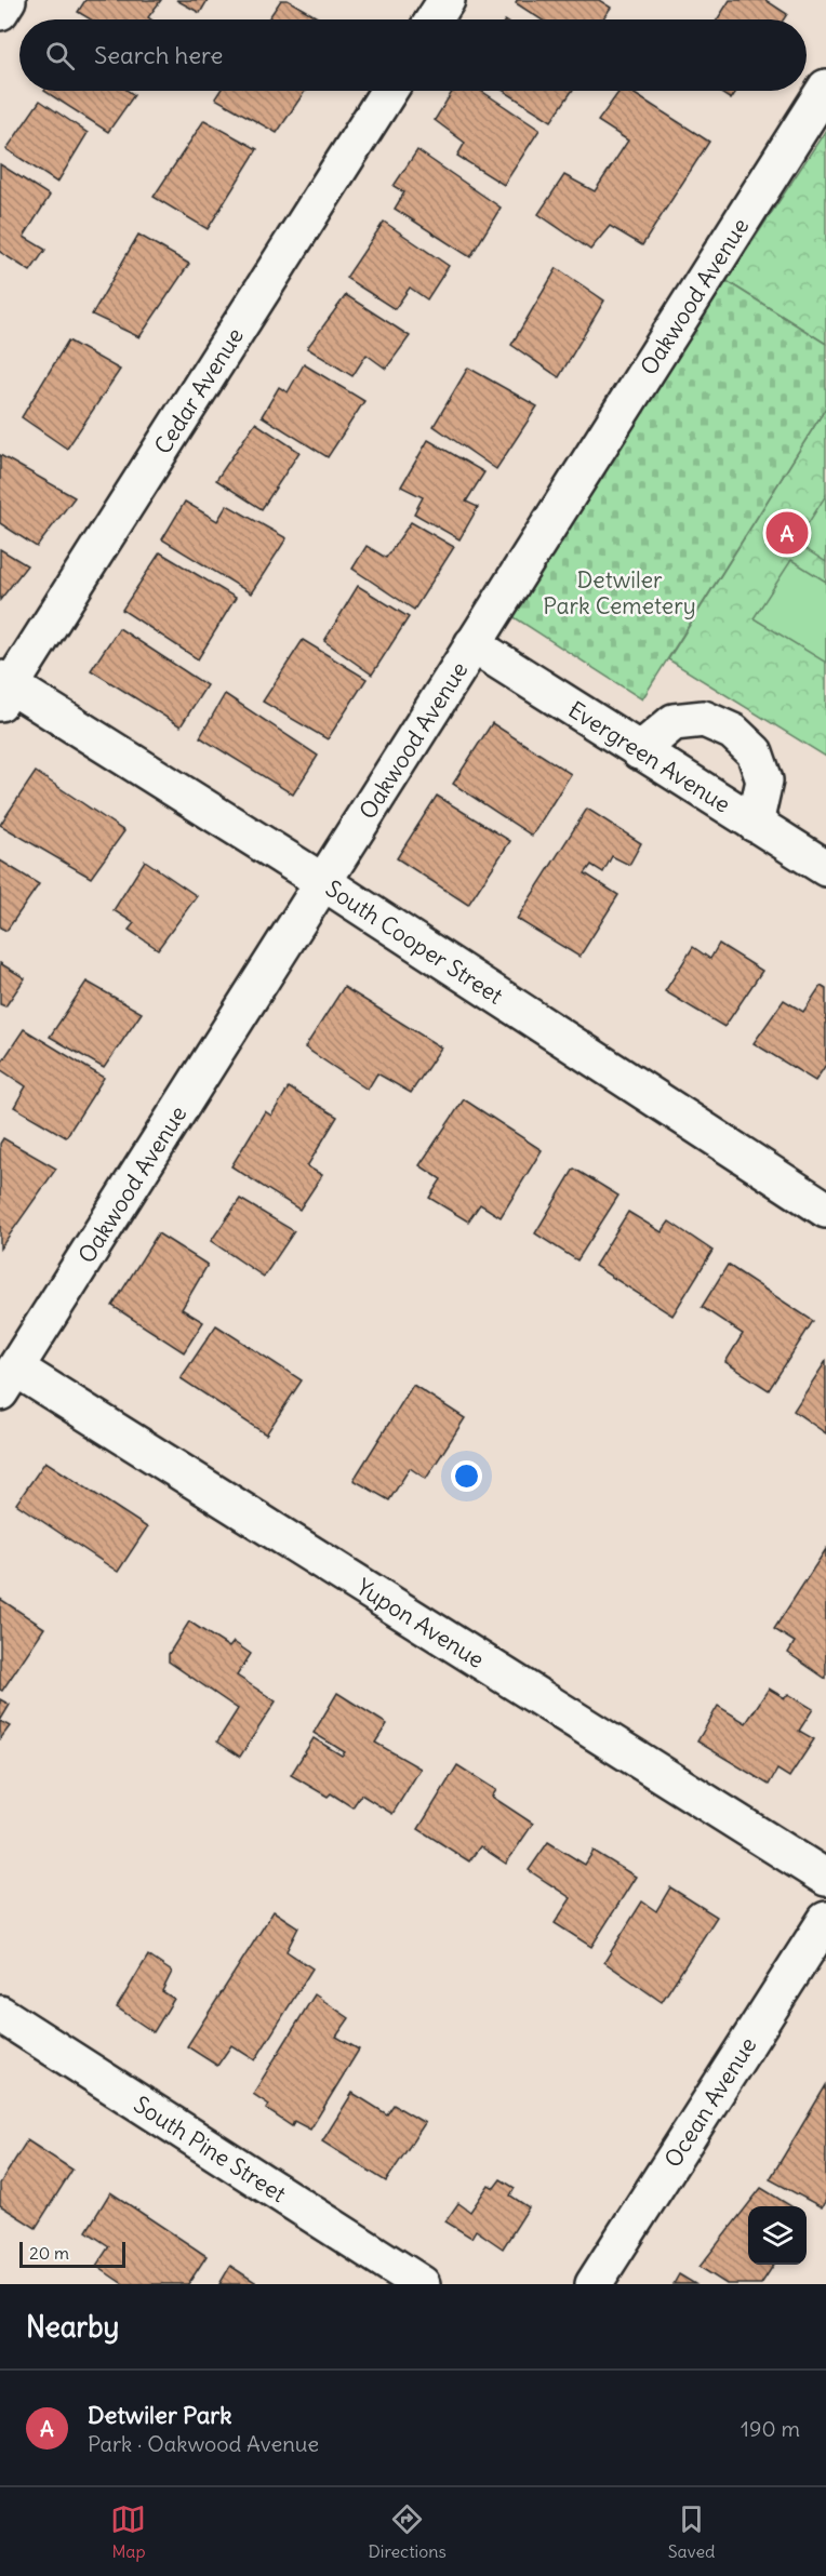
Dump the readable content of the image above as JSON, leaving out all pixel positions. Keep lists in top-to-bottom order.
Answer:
{
  "streets": {
    "street": [
      "Oakwood Avenue",
      "Cedar Avenue",
      "Evergreen Avenue",
      "South Cooper Street",
      "Yupon Avenue",
      "Ocean Avenue",
      "South Pine Street"
    ]
  },
  "crossings": [
    ["Oakwood Avenue", "Evergreen Avenue"],
    ["Oakwood Avenue", "South Cooper Street"],
    ["Oakwood Avenue", "Yupon Avenue"],
    ["Cedar Avenue", "South Cooper Street"]
  ],
  "parks": ["Detwiler Park Cemetery"],
  "scale_bar": "20 m",
  "page": {
    "search": "Search here",
    "pins": "A",
    "scale": "20 m",
    "heading": "Nearby",
    "list": [
      {
        "mark": "A",
        "name": "Detwiler Park",
        "note": "Park · Oakwood Avenue",
        "value": "190 m"
      }
    ],
    "nav": ["Map", "Directions", "Saved"]
  }
}
